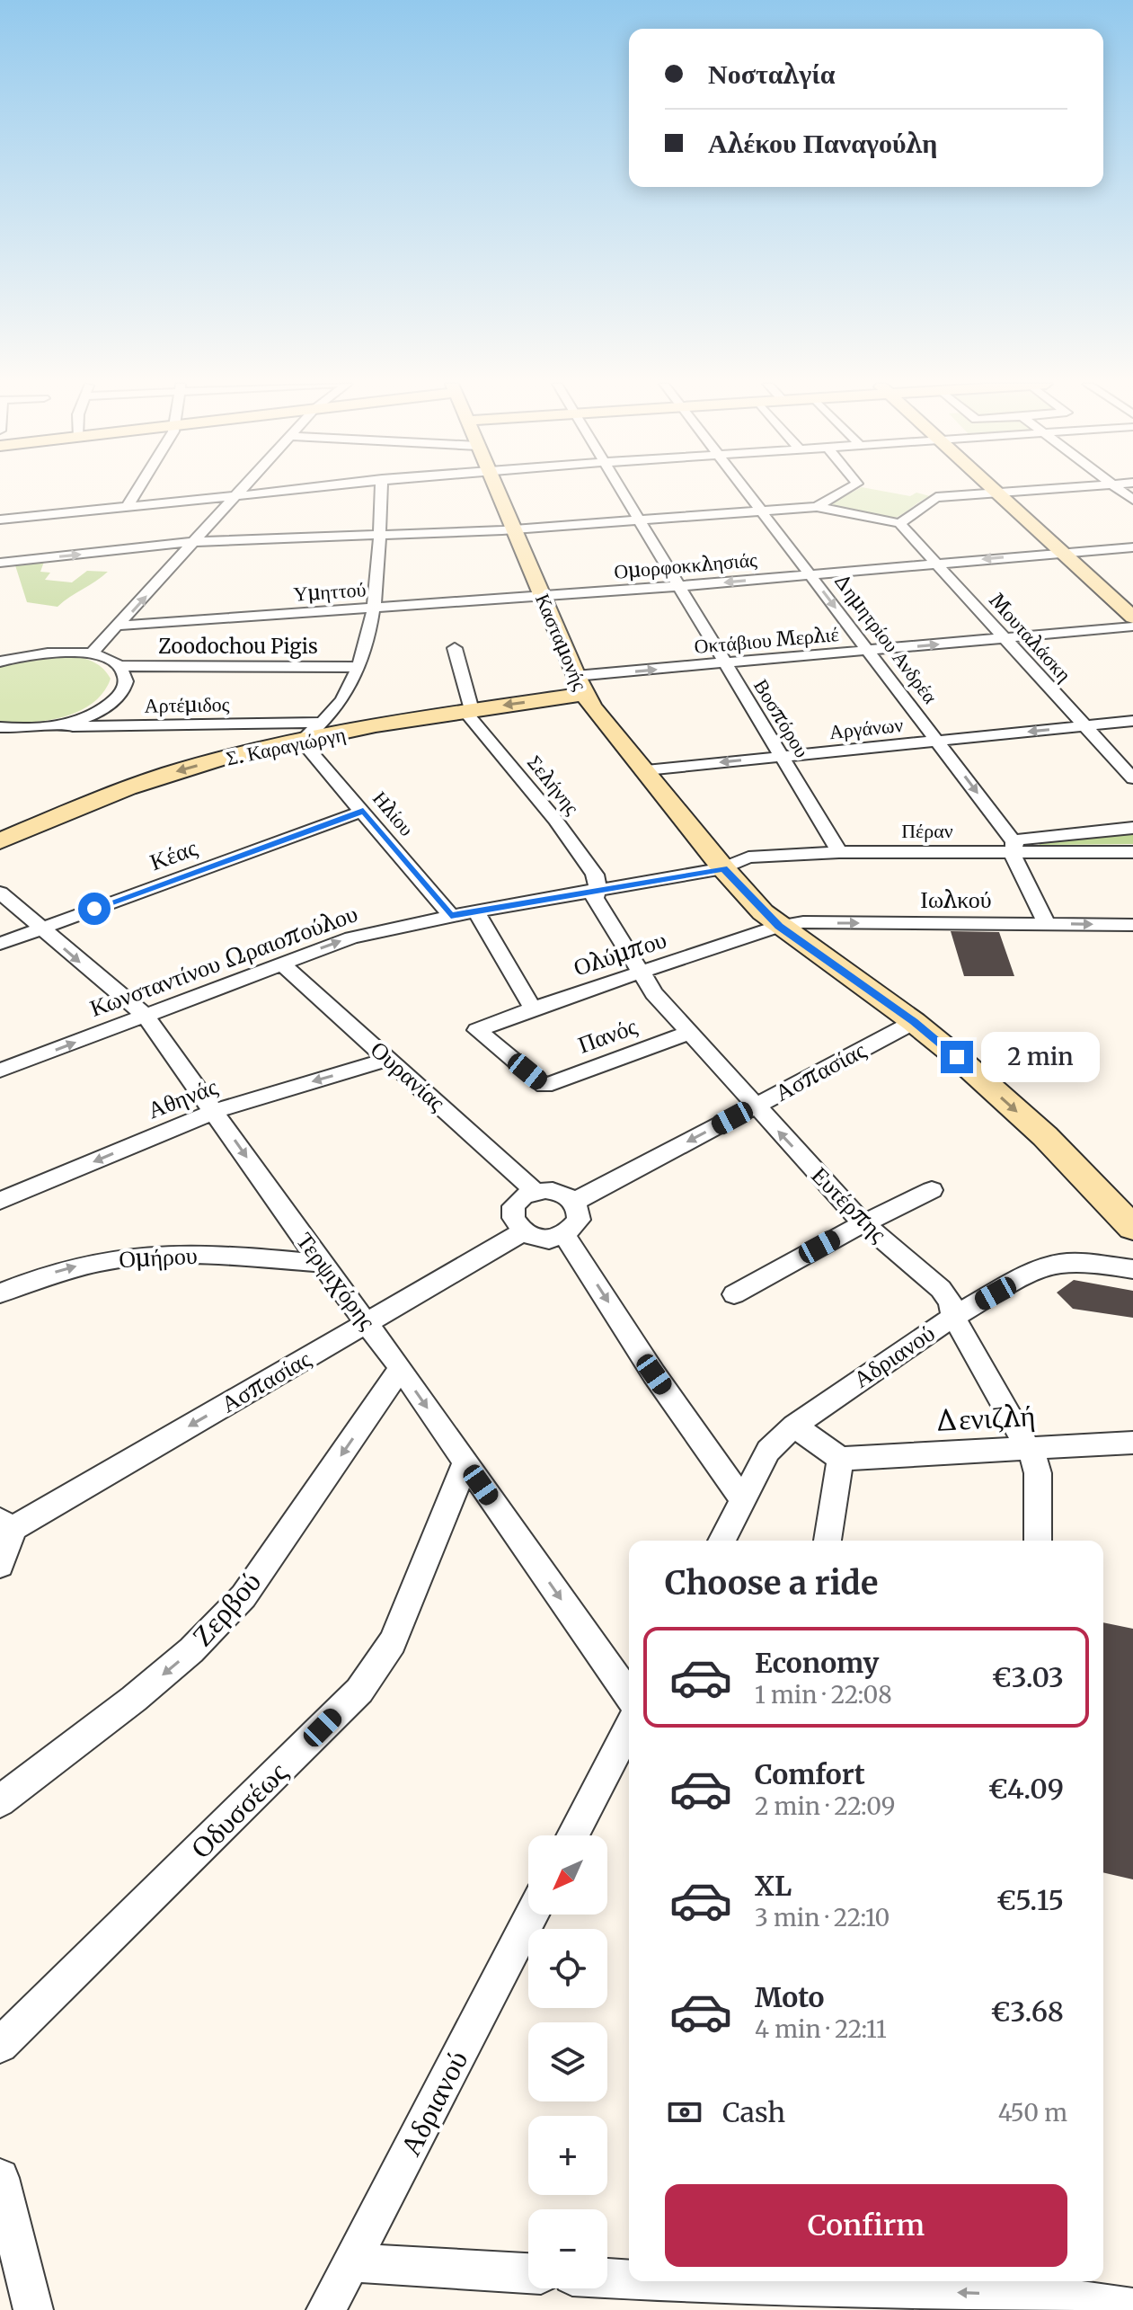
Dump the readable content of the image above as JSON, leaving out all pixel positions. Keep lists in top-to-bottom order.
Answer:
{
  "streets": {
    "street": [
      "Ομορφοκκλησιάς",
      "Υμηττού",
      "Μουταλάσκη",
      "Δημητρίου Ανδρέα",
      "Οκτάβιου Μερλιέ",
      "Κασταμονής",
      "Zoodochou Pigis",
      "Αρτέμιδος",
      "Βοσπόρου",
      "Αργάνων",
      "Σ. Καραγιώργη",
      "Σελήνης",
      "Ηλίου",
      "Πέραν",
      "Κέας",
      "Ιωλκού",
      "Ολύμπου",
      "Κωνσταντίνου Ωραιοπούλου",
      "Πανός",
      "Ασπασίας",
      "Ουρανίας",
      "Αθηνάς",
      "Ευτέρπης",
      "Ομήρου",
      "Τερψιχόρης",
      "Αδριανού",
      "Δενιζλή",
      "Ζερβού",
      "Οδυσσέως"
    ]
  },
  "crossings": [
    ["Ομορφοκκλησιάς", "Υμηττού"],
    ["Ομορφοκκλησιάς", "Μουταλάσκη"],
    ["Ομορφοκκλησιάς", "Δημητρίου Ανδρέα"],
    ["Ομορφοκκλησιάς", "Κασταμονής"],
    ["Ομορφοκκλησιάς", "Βοσπόρου"],
    ["Υμηττού", "Κασταμονής"],
    ["Μουταλάσκη", "Οκτάβιου Μερλιέ"],
    ["Μουταλάσκη", "Αργάνων"],
    ["Δημητρίου Ανδρέα", "Οκτάβιου Μερλιέ"],
    ["Δημητρίου Ανδρέα", "Αργάνων"],
    ["Δημητρίου Ανδρέα", "Πέραν"],
    ["Δημητρίου Ανδρέα", "Ιωλκού"],
    ["Οκτάβιου Μερλιέ", "Κασταμονής"],
    ["Οκτάβιου Μερλιέ", "Βοσπόρου"],
    ["Οκτάβιου Μερλιέ", "Σ. Καραγιώργη"],
    ["Κασταμονής", "Αργάνων"],
    ["Κασταμονής", "Σ. Καραγιώργη"],
    ["Κασταμονής", "Πέραν"],
    ["Κασταμονής", "Ιωλκού"],
    ["Κασταμονής", "Ολύμπου"],
    ["Κασταμονής", "Κωνσταντίνου Ωραιοπούλου"],
    ["Κασταμονής", "Ασπασίας"],
    ["Βοσπόρου", "Αργάνων"],
    ["Βοσπόρου", "Πέραν"],
    ["Σ. Καραγιώργη", "Σελήνης"],
    ["Σ. Καραγιώργη", "Ηλίου"],
    ["Σελήνης", "Κωνσταντίνου Ωραιοπούλου"],
    ["Σελήνης", "Ευτέρπης"],
    ["Ηλίου", "Κέας"],
    ["Ηλίου", "Κωνσταντίνου Ωραιοπούλου"],
    ["Πέραν", "Κωνσταντίνου Ωραιοπούλου"],
    ["Κέας", "Τερψιχόρης"],
    ["Ιωλκού", "Ολύμπου"],
    ["Ολύμπου", "Πανός"],
    ["Ολύμπου", "Ευτέρπης"],
    ["Κωνσταντίνου Ωραιοπούλου", "Ουρανίας"],
    ["Κωνσταντίνου Ωραιοπούλου", "Ευτέρπης"],
    ["Κωνσταντίνου Ωραιοπούλου", "Τερψιχόρης"],
    ["Πανός", "Ευτέρπης"],
    ["Ασπασίας", "Ουρανίας"],
    ["Ασπασίας", "Ευτέρπης"],
    ["Ασπασίας", "Τερψιχόρης"],
    ["Ουρανίας", "Αθηνάς"],
    ["Αθηνάς", "Τερψιχόρης"],
    ["Ευτέρπης", "Αδριανού"],
    ["Ευτέρπης", "Δενιζλή"],
    ["Ομήρου", "Τερψιχόρης"],
    ["Τερψιχόρης", "Ζερβού"],
    ["Τερψιχόρης", "Οδυσσέως"]
  ],
  "one_way": [
    "Δημητρίου Ανδρέα",
    "Αργάνων",
    "Ιωλκού",
    "Κωνσταντίνου Ωραιοπούλου",
    "Ασπασίας",
    "Αθηνάς",
    "Ομήρου",
    "Τερψιχόρης",
    "Ζερβού"
  ],
  "north": "bottom left",
  "page": {
    "banner": ["Νοσταλγία", "Αλέκου Παναγούλη"],
    "bubble": "2 min",
    "heading": "Choose a ride",
    "list": [
      {
        "name": "Economy",
        "note": "1 min · 22:08",
        "value": "€3.03"
      },
      {
        "name": "Comfort",
        "note": "2 min · 22:09",
        "value": "€4.09"
      },
      {
        "name": "XL",
        "note": "3 min · 22:10",
        "value": "€5.15"
      },
      {
        "name": "Moto",
        "note": "4 min · 22:11",
        "value": "€3.68"
      }
    ],
    "map_buttons": ["+", "−"],
    "pay": ["Cash", "450 m"],
    "buttons": "Confirm"
  }
}
